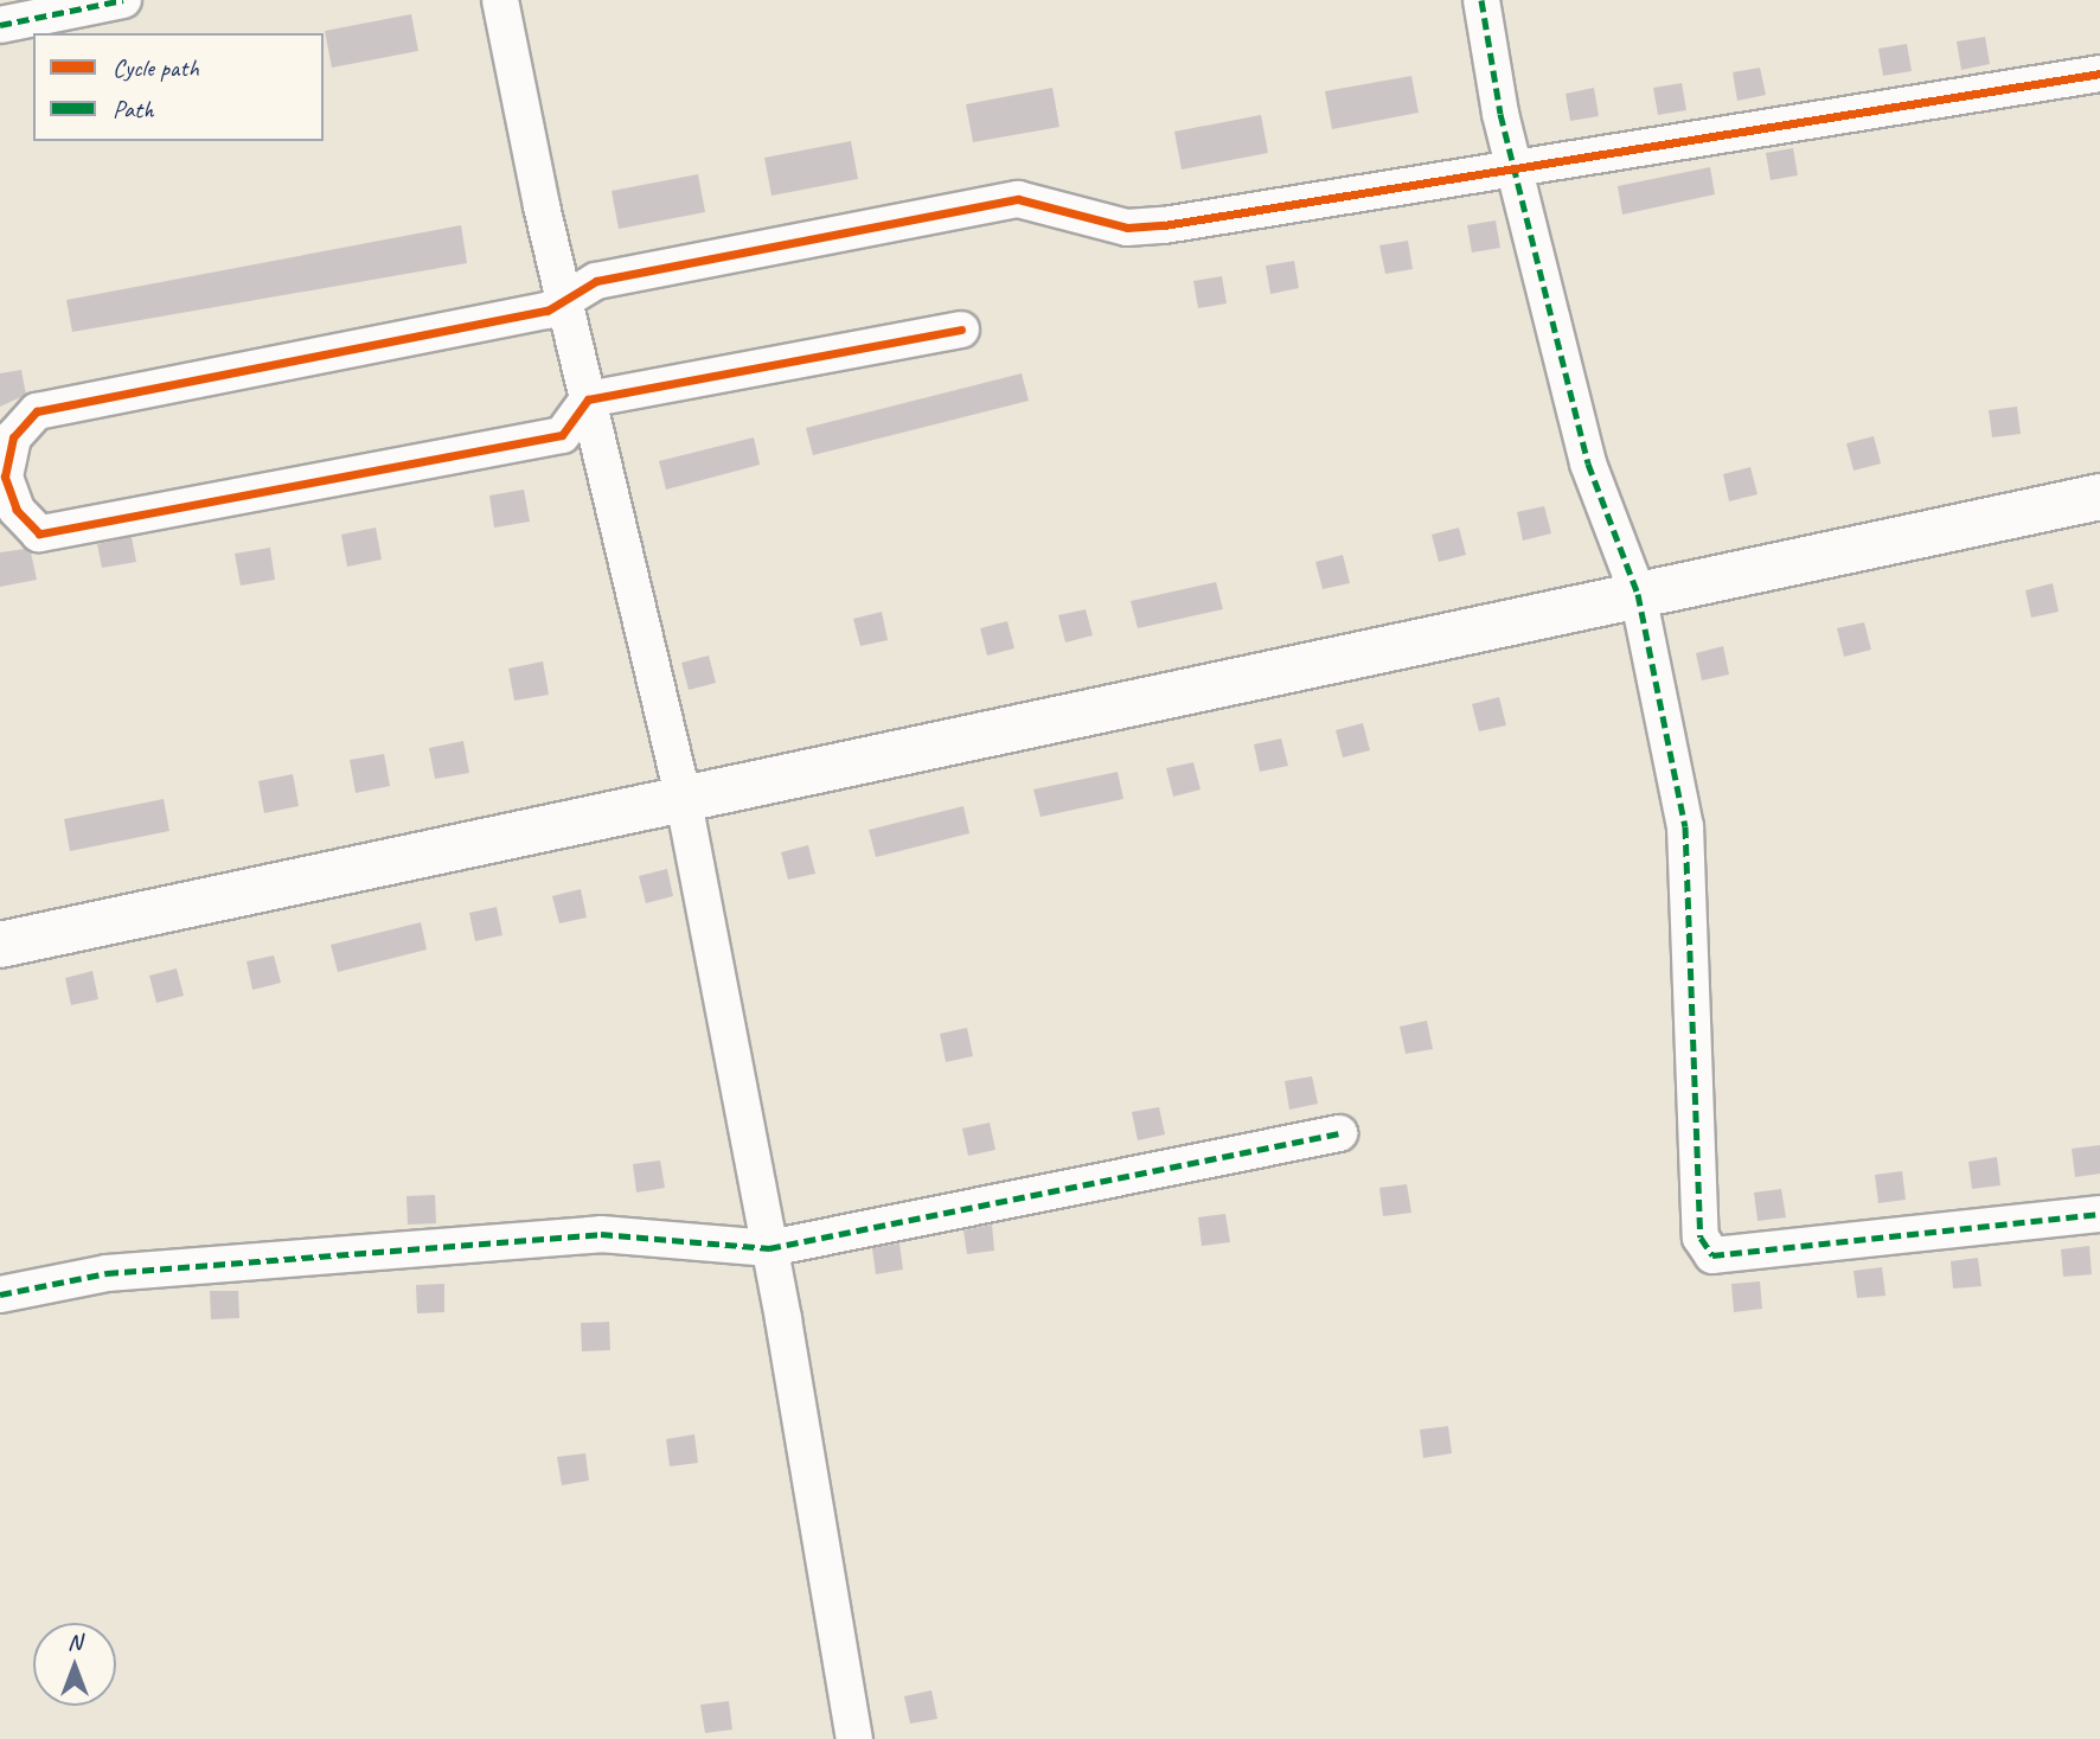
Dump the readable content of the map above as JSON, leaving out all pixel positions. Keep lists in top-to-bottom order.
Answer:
{
  "legend": ["Cycle path", "Path"],
  "north": "top"
}
